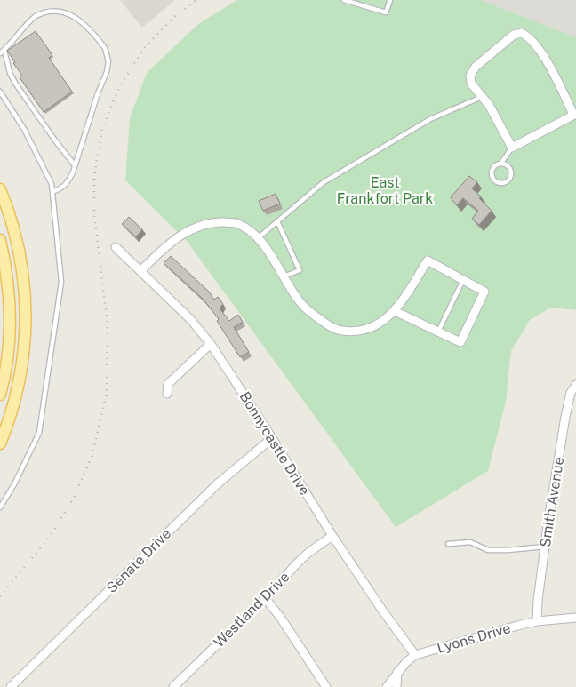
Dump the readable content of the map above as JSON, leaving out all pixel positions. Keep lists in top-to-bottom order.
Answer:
{
  "streets": {
    "street": [
      "Bonnycastle Drive",
      "Smith Avenue",
      "Senate Drive",
      "Westland Drive",
      "Lyons Drive"
    ]
  },
  "crossings": [
    ["Bonnycastle Drive", "Senate Drive"],
    ["Bonnycastle Drive", "Westland Drive"],
    ["Bonnycastle Drive", "Lyons Drive"],
    ["Smith Avenue", "Lyons Drive"]
  ],
  "parks": ["East Frankfort Park"]
}
